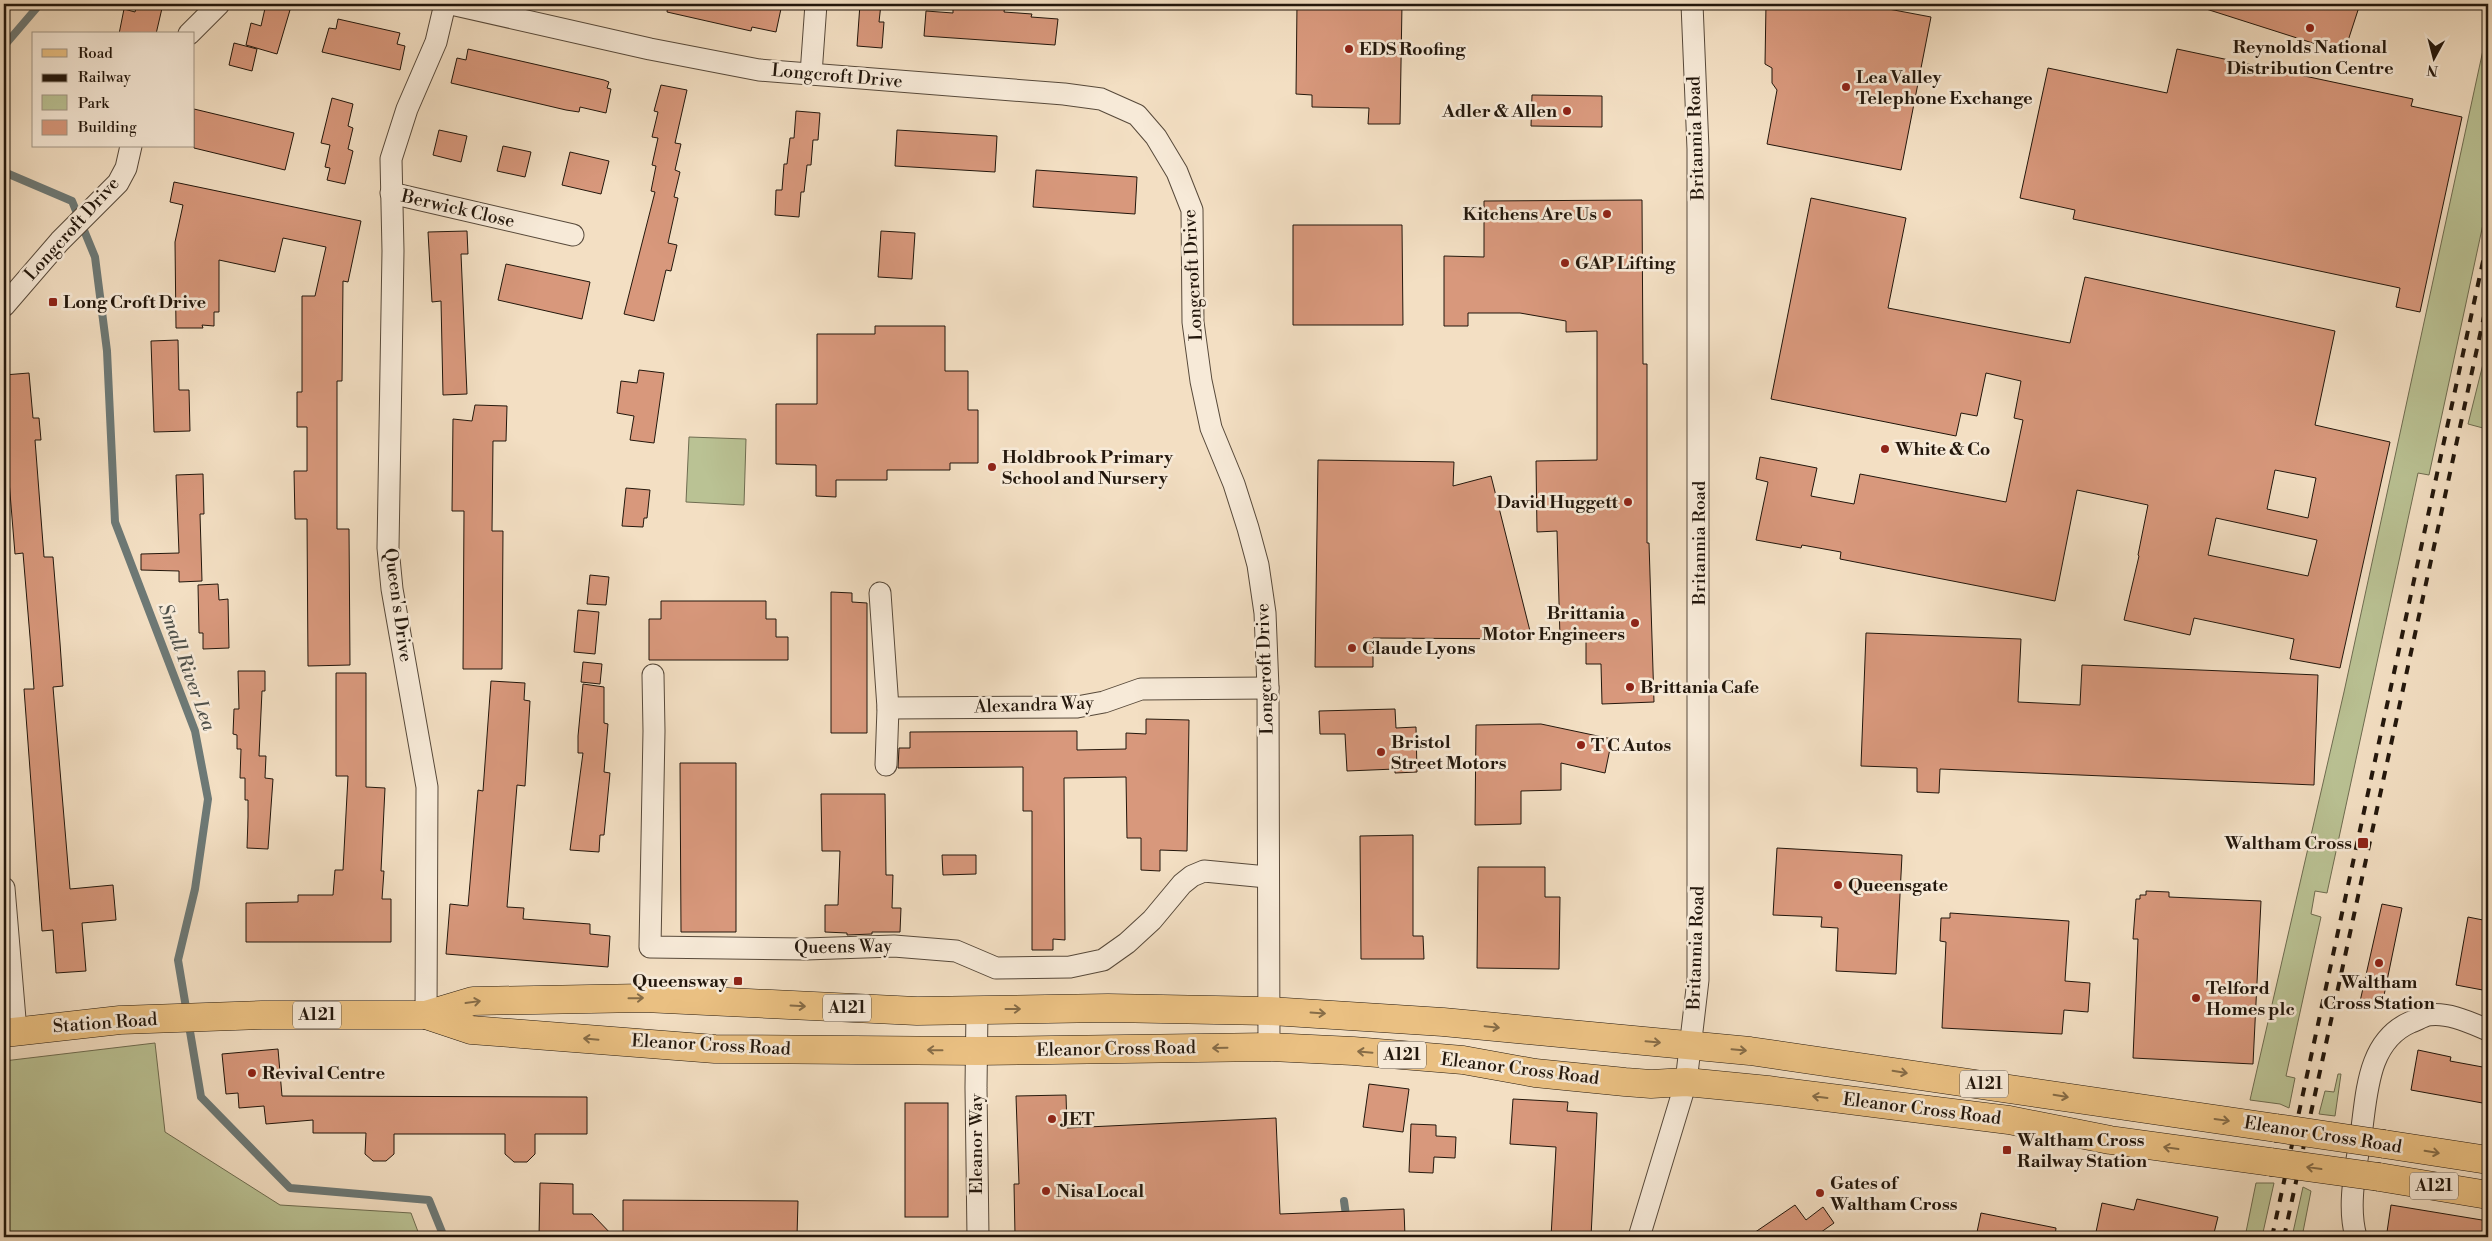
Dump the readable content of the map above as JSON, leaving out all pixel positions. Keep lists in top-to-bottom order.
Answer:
{
  "streets": {
    "main road": ["A121", "Station Road", "Eleanor Cross Road"],
    "street": [
      "Longcroft Drive",
      "Britannia Road",
      "Berwick Close",
      "Queen's Drive",
      "Alexandra Way",
      "Queens Way",
      "Eleanor Way"
    ]
  },
  "crossings": [
    ["Longcroft Drive", "Alexandra Way"],
    ["Longcroft Drive", "Queens Way"],
    ["Longcroft Drive", "Eleanor Cross Road"],
    ["Britannia Road", "Eleanor Cross Road"],
    ["Berwick Close", "Queen's Drive"],
    ["Queen's Drive", "Eleanor Cross Road"],
    ["Station Road", "Eleanor Cross Road"],
    ["Eleanor Cross Road", "Eleanor Way"]
  ],
  "water": ["Small River Lea"],
  "places": {
    "other": [
      "Reynolds National Distribution Centre",
      "EDS Roofing",
      "Lea Valley Telephone Exchange",
      "Adler & Allen",
      "Kitchens Are Us",
      "GAP Lifting",
      "White & Co",
      "Holdbrook Primary School and Nursery",
      "David Huggett",
      "Brittania Motor Engineers",
      "Claude Lyons",
      "Brittania Cafe",
      "T C Autos",
      "Bristol Street Motors",
      "Queensgate",
      "Waltham Cross Station",
      "Telford Homes plc",
      "Revival Centre",
      "JET",
      "Nisa Local",
      "Gates of Waltham Cross"
    ],
    "transit": [
      "Long Croft Drive",
      "Waltham Cross",
      "Queensway",
      "Waltham Cross Railway Station"
    ]
  },
  "legend": [
    "Road",
    "Railway",
    "Park",
    "Building"
  ],
  "north": "bottom"
}
